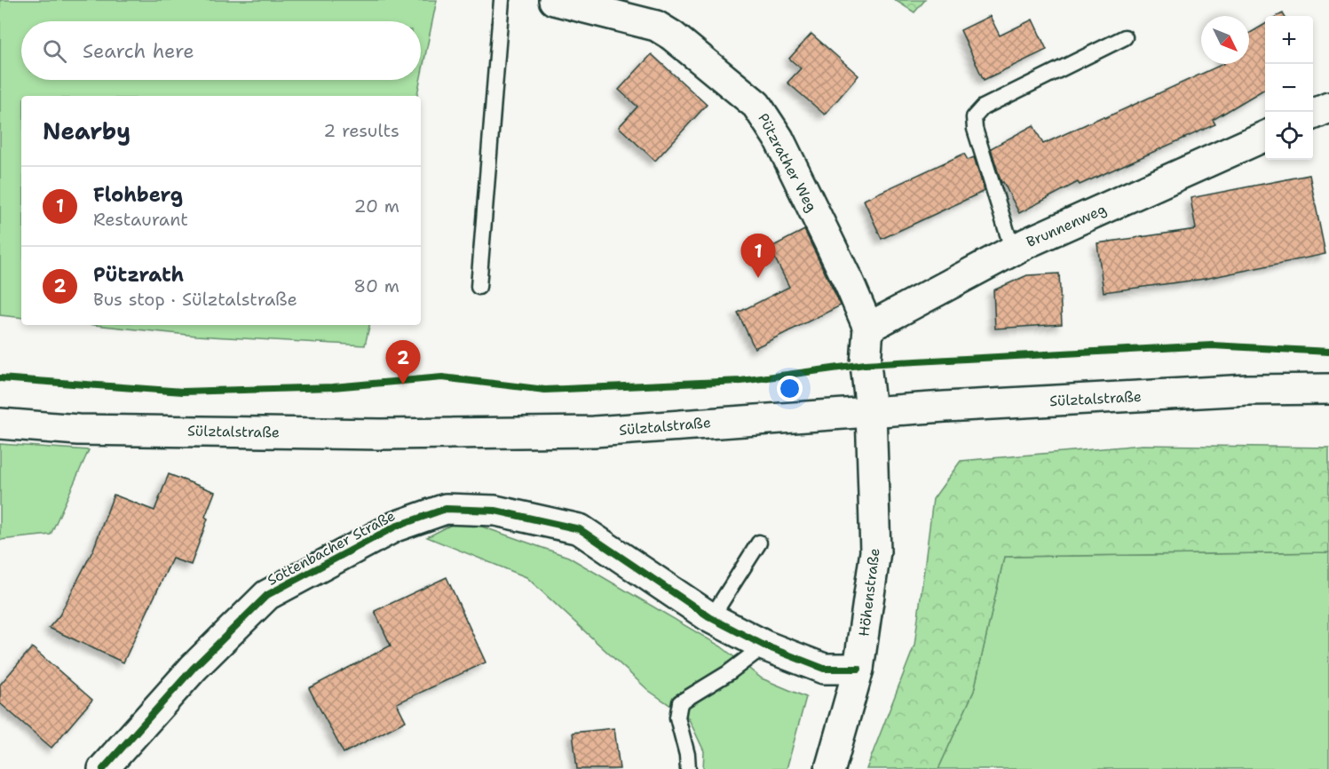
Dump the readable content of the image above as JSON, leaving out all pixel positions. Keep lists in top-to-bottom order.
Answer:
{
  "streets": {
    "street": [
      "Pützrather Weg",
      "Brunnenweg",
      "Sülztalstraße",
      "Sottenbacher Straße",
      "Höhenstraße"
    ]
  },
  "crossings": [
    ["Pützrather Weg", "Brunnenweg"],
    ["Pützrather Weg", "Sülztalstraße"],
    ["Pützrather Weg", "Höhenstraße"],
    ["Sülztalstraße", "Höhenstraße"],
    ["Sottenbacher Straße", "Höhenstraße"]
  ],
  "north": "bottom right",
  "page": {
    "map_buttons": ["+", "−"],
    "search": "Search here",
    "heading": ["Nearby", "2 results"],
    "list": [
      {
        "mark": "1",
        "name": "Flohberg",
        "note": "Restaurant",
        "value": "20 m"
      },
      {
        "mark": "2",
        "name": "Pützrath",
        "note": "Bus stop · Sülztalstraße",
        "value": "80 m"
      }
    ],
    "pins": ["1", "2"]
  }
}
